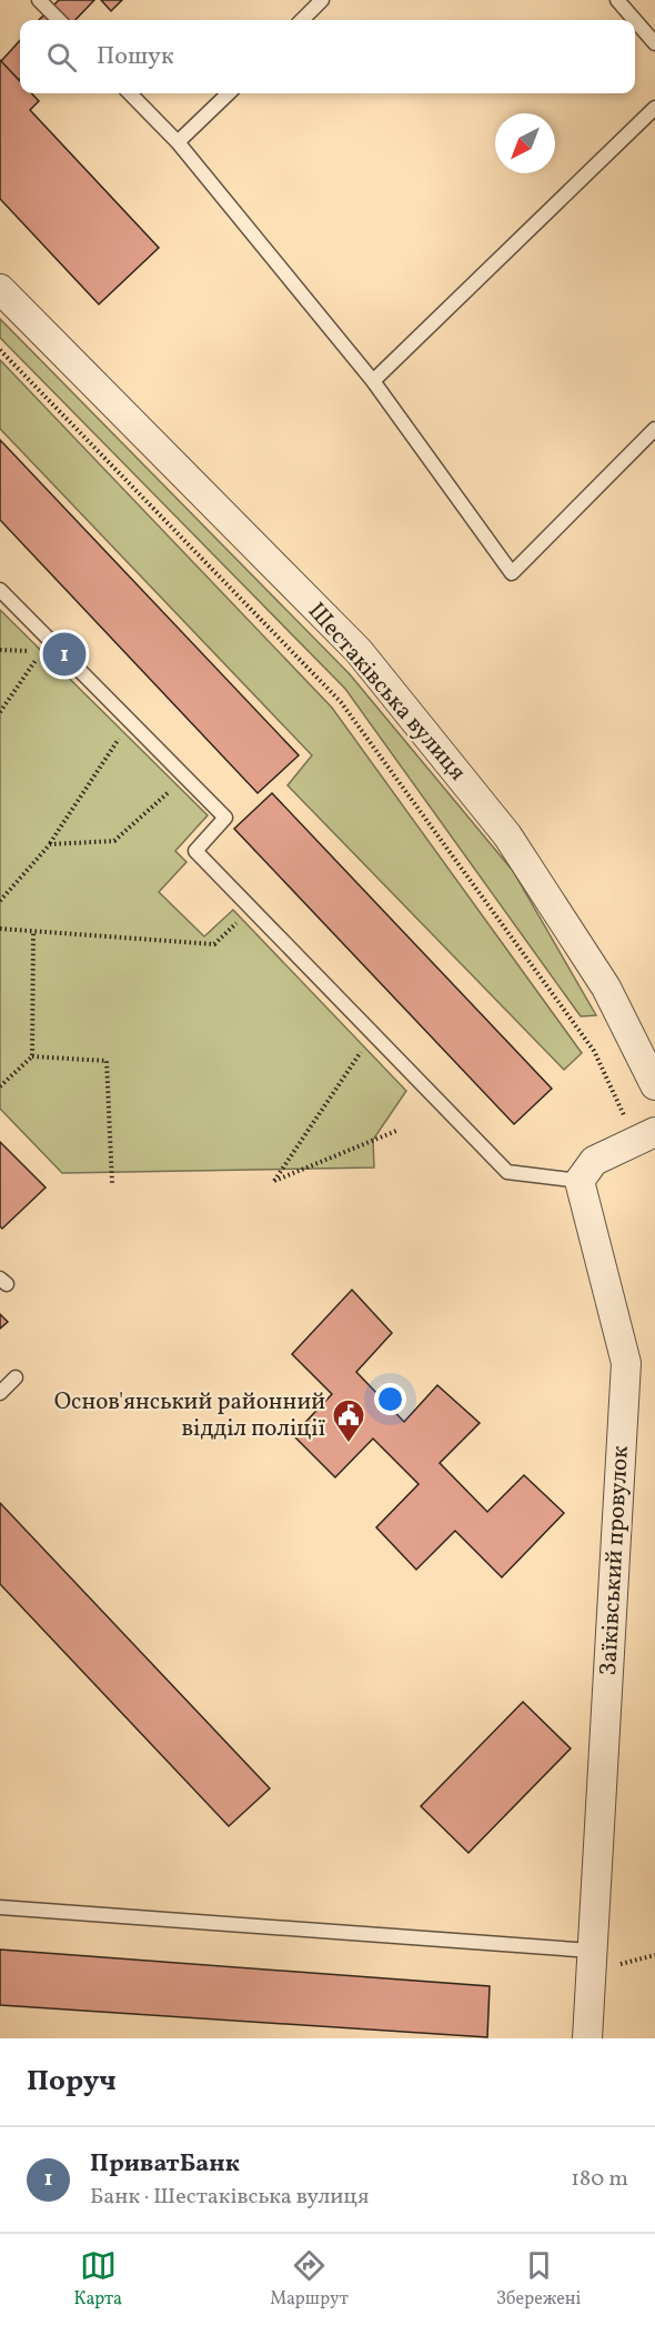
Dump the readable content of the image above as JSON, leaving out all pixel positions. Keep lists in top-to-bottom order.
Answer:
{
  "streets": {
    "street": ["Шестаківська вулиця", "Заїківський провулок"]
  },
  "places": {
    "public building": ["Основ'янський районний відділ поліції"]
  },
  "north": "bottom left",
  "page": {
    "search": "Пошук",
    "pins": "1",
    "heading": "Поруч",
    "list": [
      {
        "mark": "1",
        "name": "ПриватБанк",
        "note": "Банк · Шестаківська вулиця",
        "value": "180 m"
      }
    ],
    "nav": ["Карта", "Маршрут", "Збережені"]
  }
}
